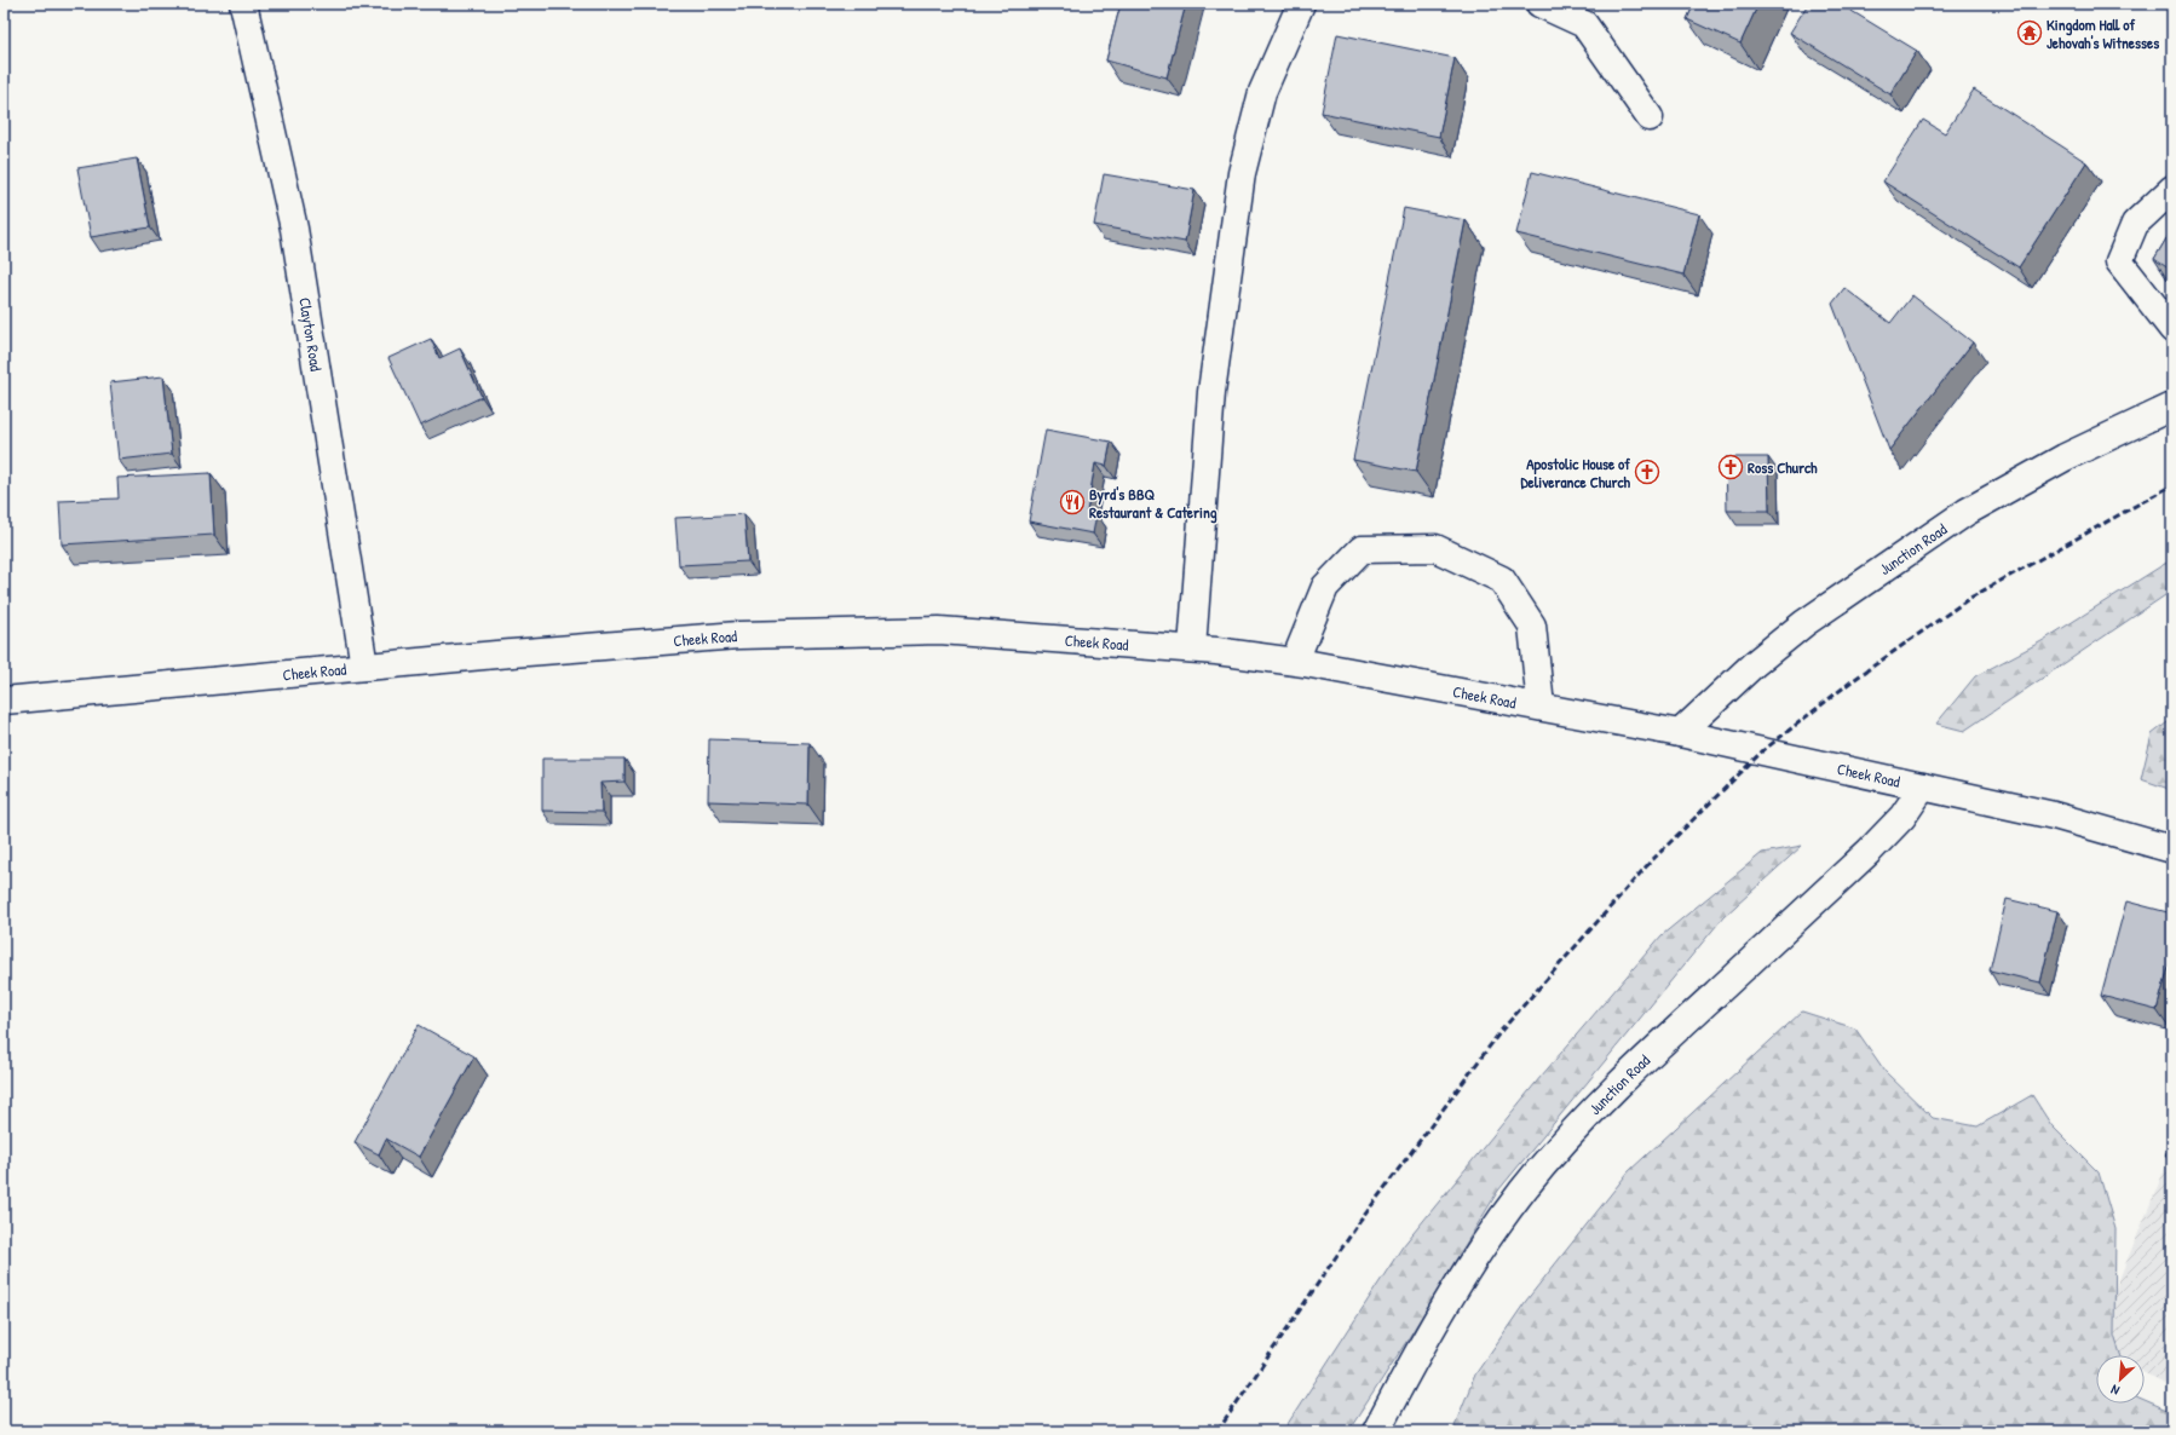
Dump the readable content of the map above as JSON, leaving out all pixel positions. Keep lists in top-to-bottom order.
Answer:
{
  "streets": {
    "street": ["Clayton Road", "Junction Road", "Cheek Road"]
  },
  "crossings": [
    ["Clayton Road", "Cheek Road"],
    ["Junction Road", "Cheek Road"]
  ],
  "places": {
    "temple": ["Kingdom Hall of Jehovah's Witnesses"],
    "church": ["Ross Church", "Apostolic House of Deliverance Church"],
    "restaurant": ["Byrd's BBQ Restaurant & Catering"]
  },
  "north": "bottom left"
}
